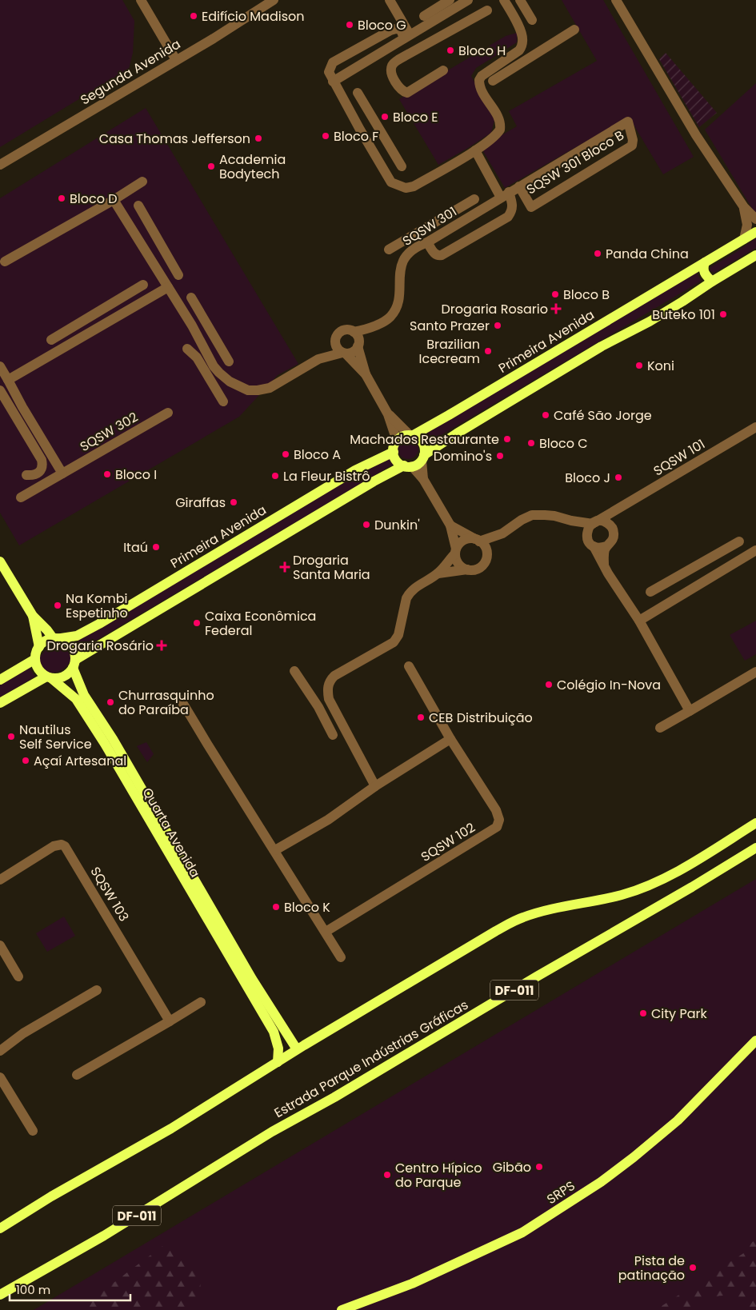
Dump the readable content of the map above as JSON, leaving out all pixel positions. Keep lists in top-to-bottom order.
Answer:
{
  "streets": {
    "main road": [
      "Primeira Avenida",
      "Quarta Avenida",
      "DF-011",
      "Estrada Parque Indústrias Gráficas",
      "SRPS"
    ],
    "street": [
      "Segunda Avenida",
      "SQSW 301 Bloco B",
      "SQSW 301",
      "SQSW 302",
      "SQSW 101",
      "SQSW 102",
      "SQSW 103"
    ]
  },
  "crossings": [
    ["SQSW 301 Bloco B", "SQSW 301"],
    ["Primeira Avenida", "Quarta Avenida"]
  ],
  "places": {
    "other": [
      "Edifício Madison",
      "Bloco G",
      "Bloco H",
      "Bloco E",
      "Bloco F",
      "Casa Thomas Jefferson",
      "Academia Bodytech",
      "Bloco D",
      "Panda China",
      "Bloco B",
      "Buteko 101",
      "Santo Prazer",
      "Brazilian Icecream",
      "Koni",
      "Café São Jorge",
      "Machados Restaurante",
      "Bloco C",
      "Bloco A",
      "Domino's",
      "Bloco I",
      "La Fleur Bistrô",
      "Bloco J",
      "Giraffas",
      "Dunkin'",
      "Itaú",
      "Na Kombi Espetinho",
      "Caixa Econômica Federal",
      "Colégio In-Nova",
      "Churrasquinho do Paraíba",
      "CEB Distribuição",
      "Nautilus Self Service",
      "Açaí Artesanal",
      "Bloco K",
      "City Park",
      "Gibão",
      "Centro Hípico do Parque",
      "Pista de patinação"
    ],
    "health": ["Drogaria Rosario", "Drogaria Santa Maria", "Drogaria Rosário"]
  },
  "scale_bar": "100 m"
}
